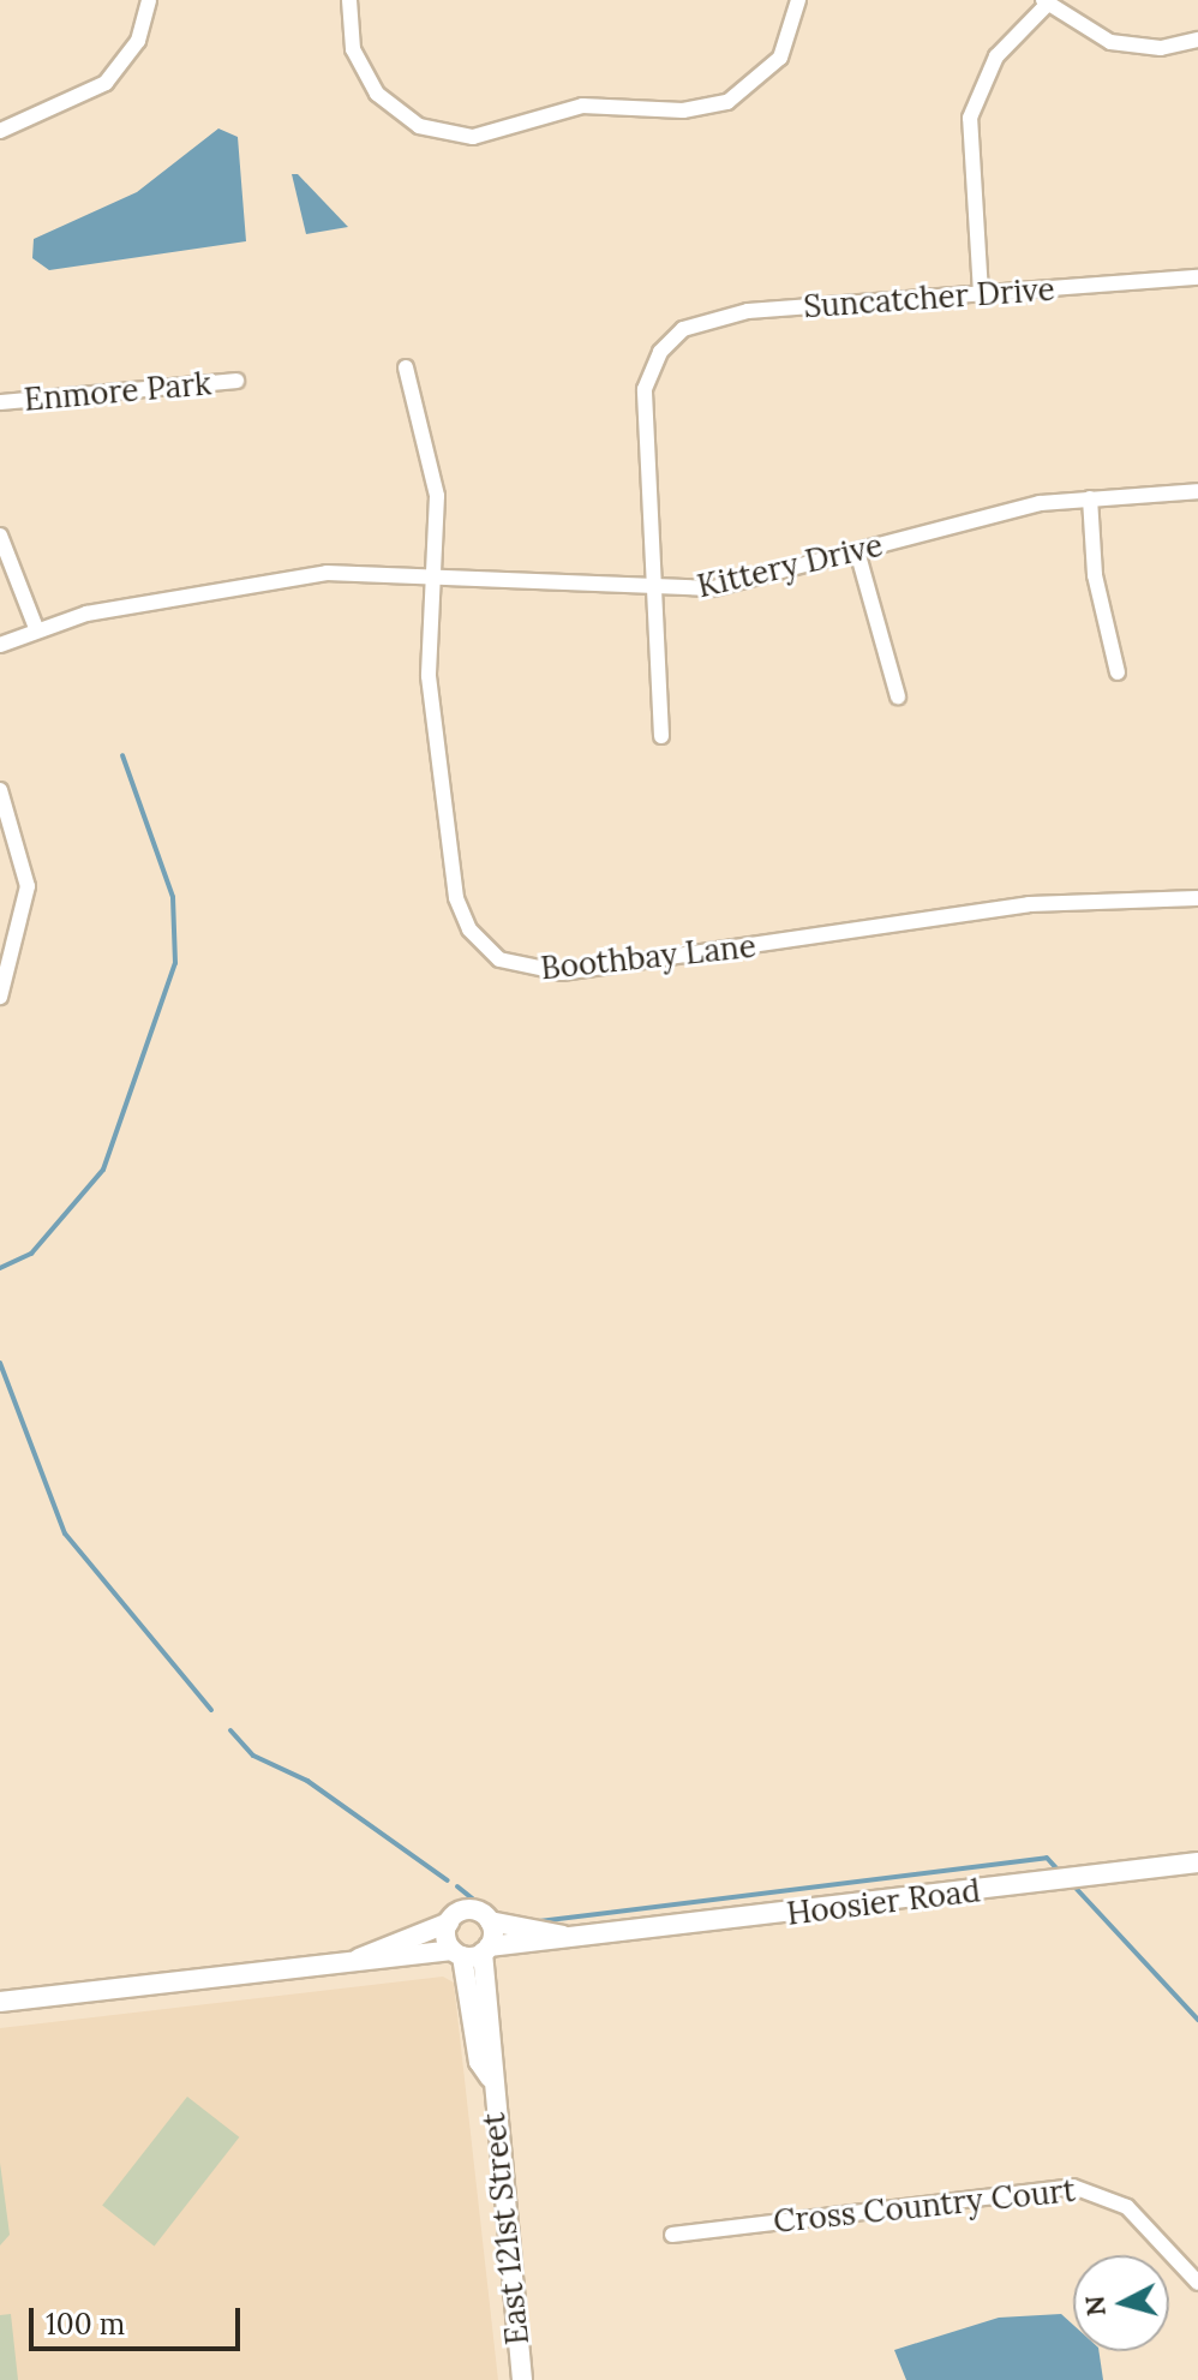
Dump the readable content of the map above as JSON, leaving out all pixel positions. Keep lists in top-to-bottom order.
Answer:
{
  "streets": {
    "street": [
      "Suncatcher Drive",
      "Enmore Park",
      "Kittery Drive",
      "Boothbay Lane",
      "Hoosier Road",
      "Cross Country Court",
      "East 121st Street"
    ]
  },
  "crossings": [
    ["Suncatcher Drive", "Kittery Drive"],
    ["Kittery Drive", "Boothbay Lane"],
    ["Hoosier Road", "East 121st Street"]
  ],
  "scale_bar": "100 m",
  "north": "left"
}
